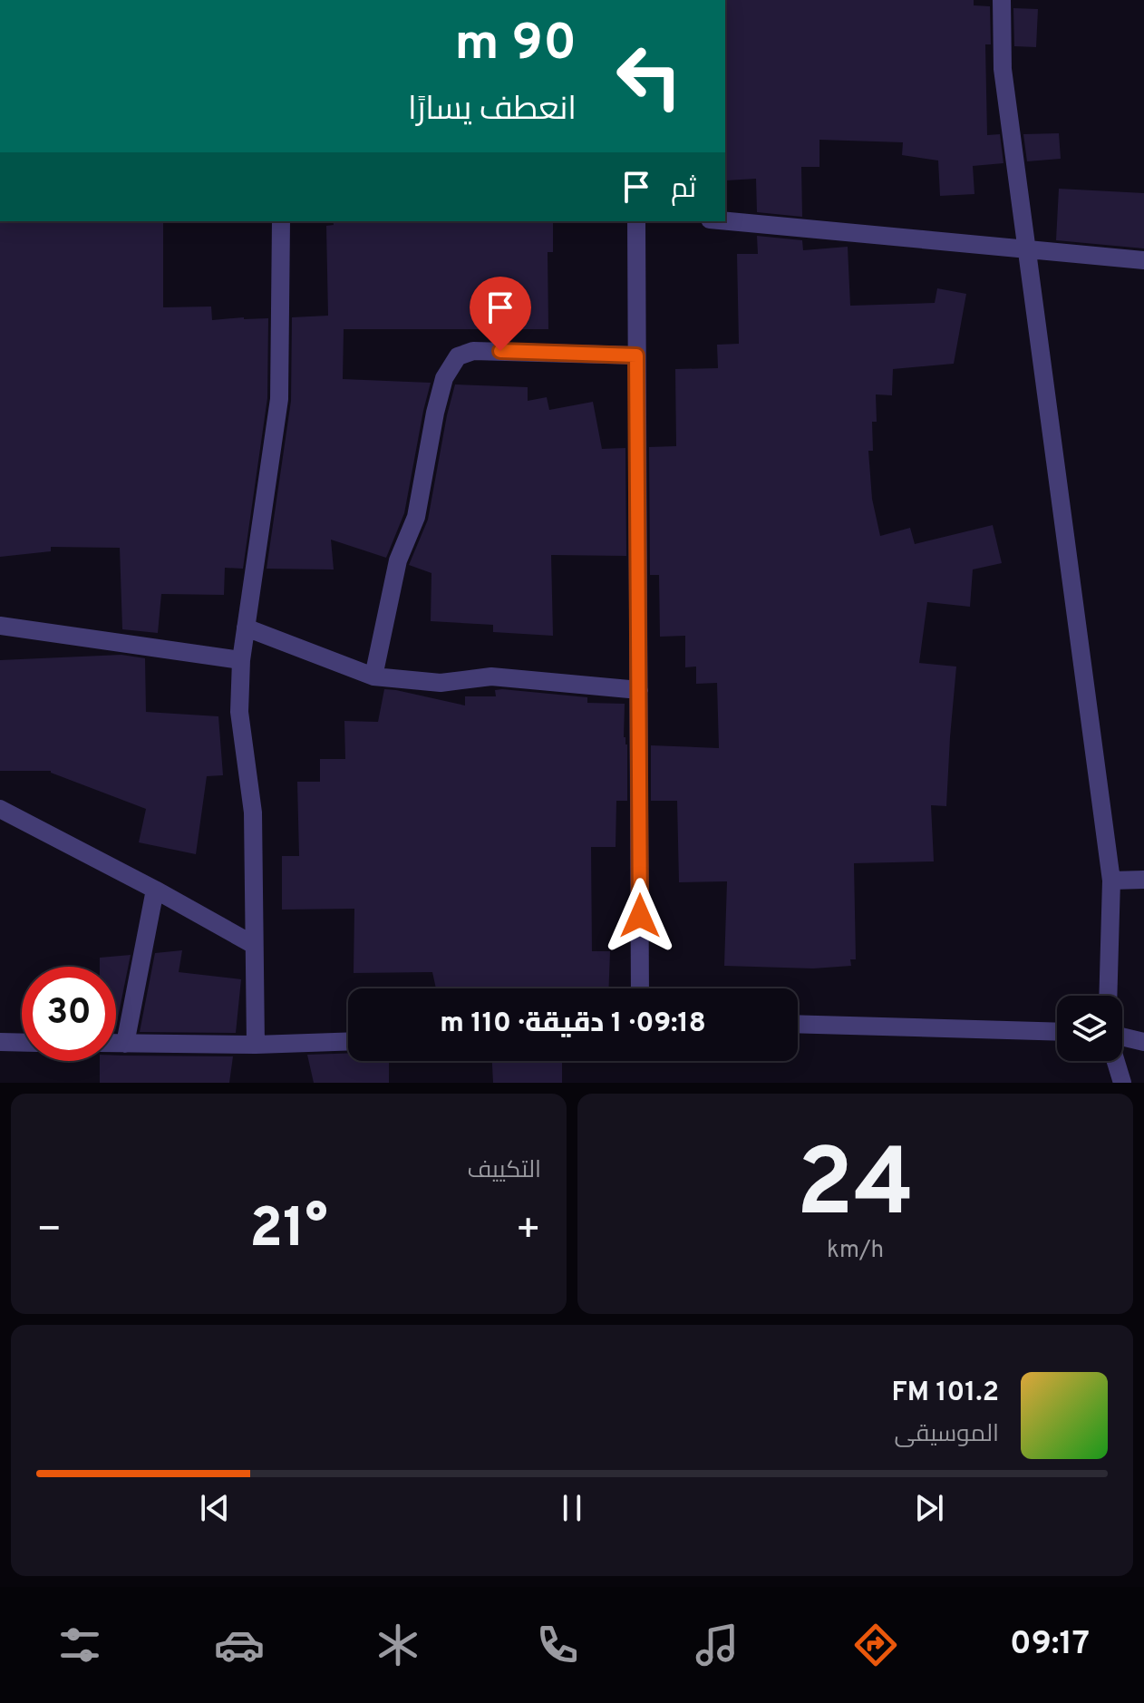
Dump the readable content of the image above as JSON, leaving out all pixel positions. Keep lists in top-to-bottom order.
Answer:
{
  "page": {
    "turn": ["90 m", "انعطف يسارًا"],
    "then": "ثم",
    "limit": "30",
    "trip": "09:18 · 1 دقيقة · 110 m",
    "tile": [
      ["24", "km/h"],
      "التكييف"
    ],
    "heat": ["−", "21°", "+"],
    "song": ["101.2 FM", "الموسيقى"],
    "tabs": "09:17"
  }
}
